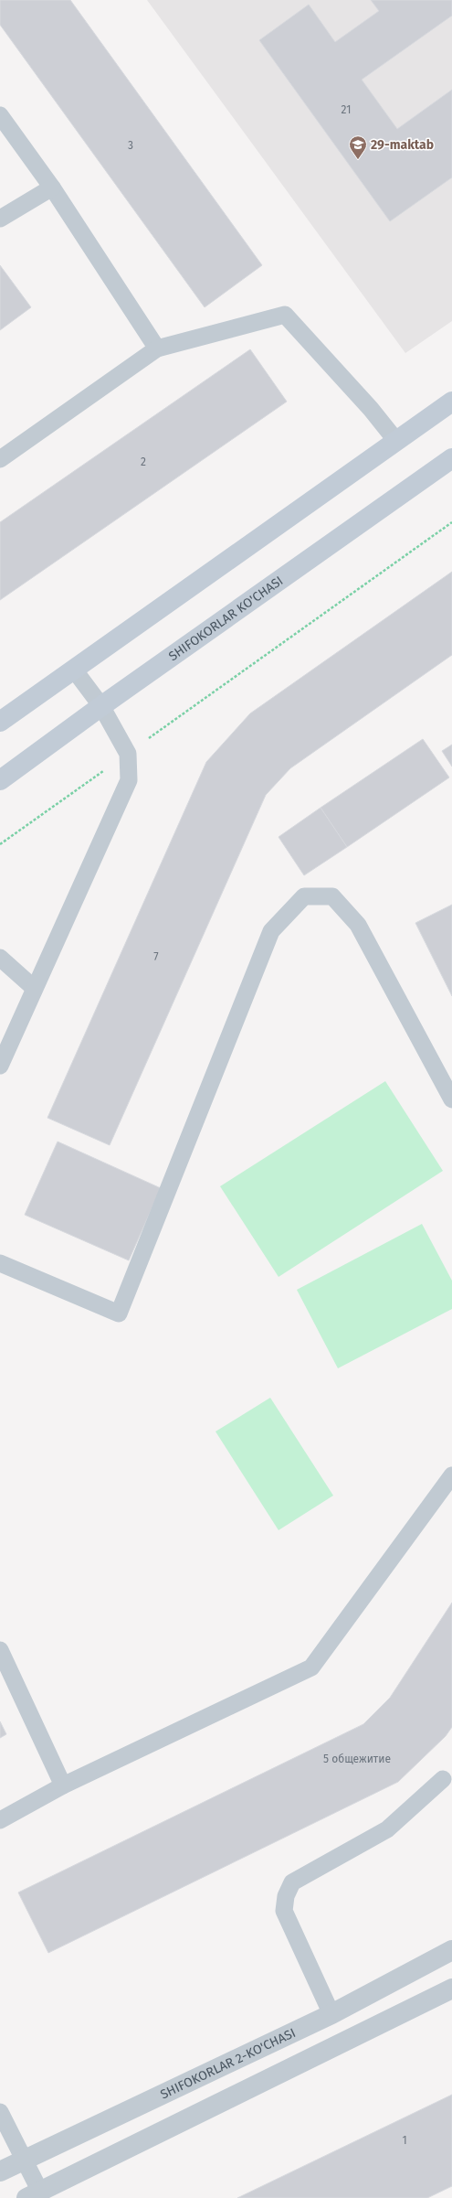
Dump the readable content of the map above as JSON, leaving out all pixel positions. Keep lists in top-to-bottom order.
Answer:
{
  "streets": {
    "main road": ["SHIFOKORLAR KO'CHASI"],
    "street": ["SHIFOKORLAR 2-KO'CHASI"]
  },
  "places": {
    "school or university": ["29-maktab"]
  },
  "house_numbers": [
    "21",
    "3",
    "2",
    "7",
    "5 общежитие",
    "1"
  ]
}
